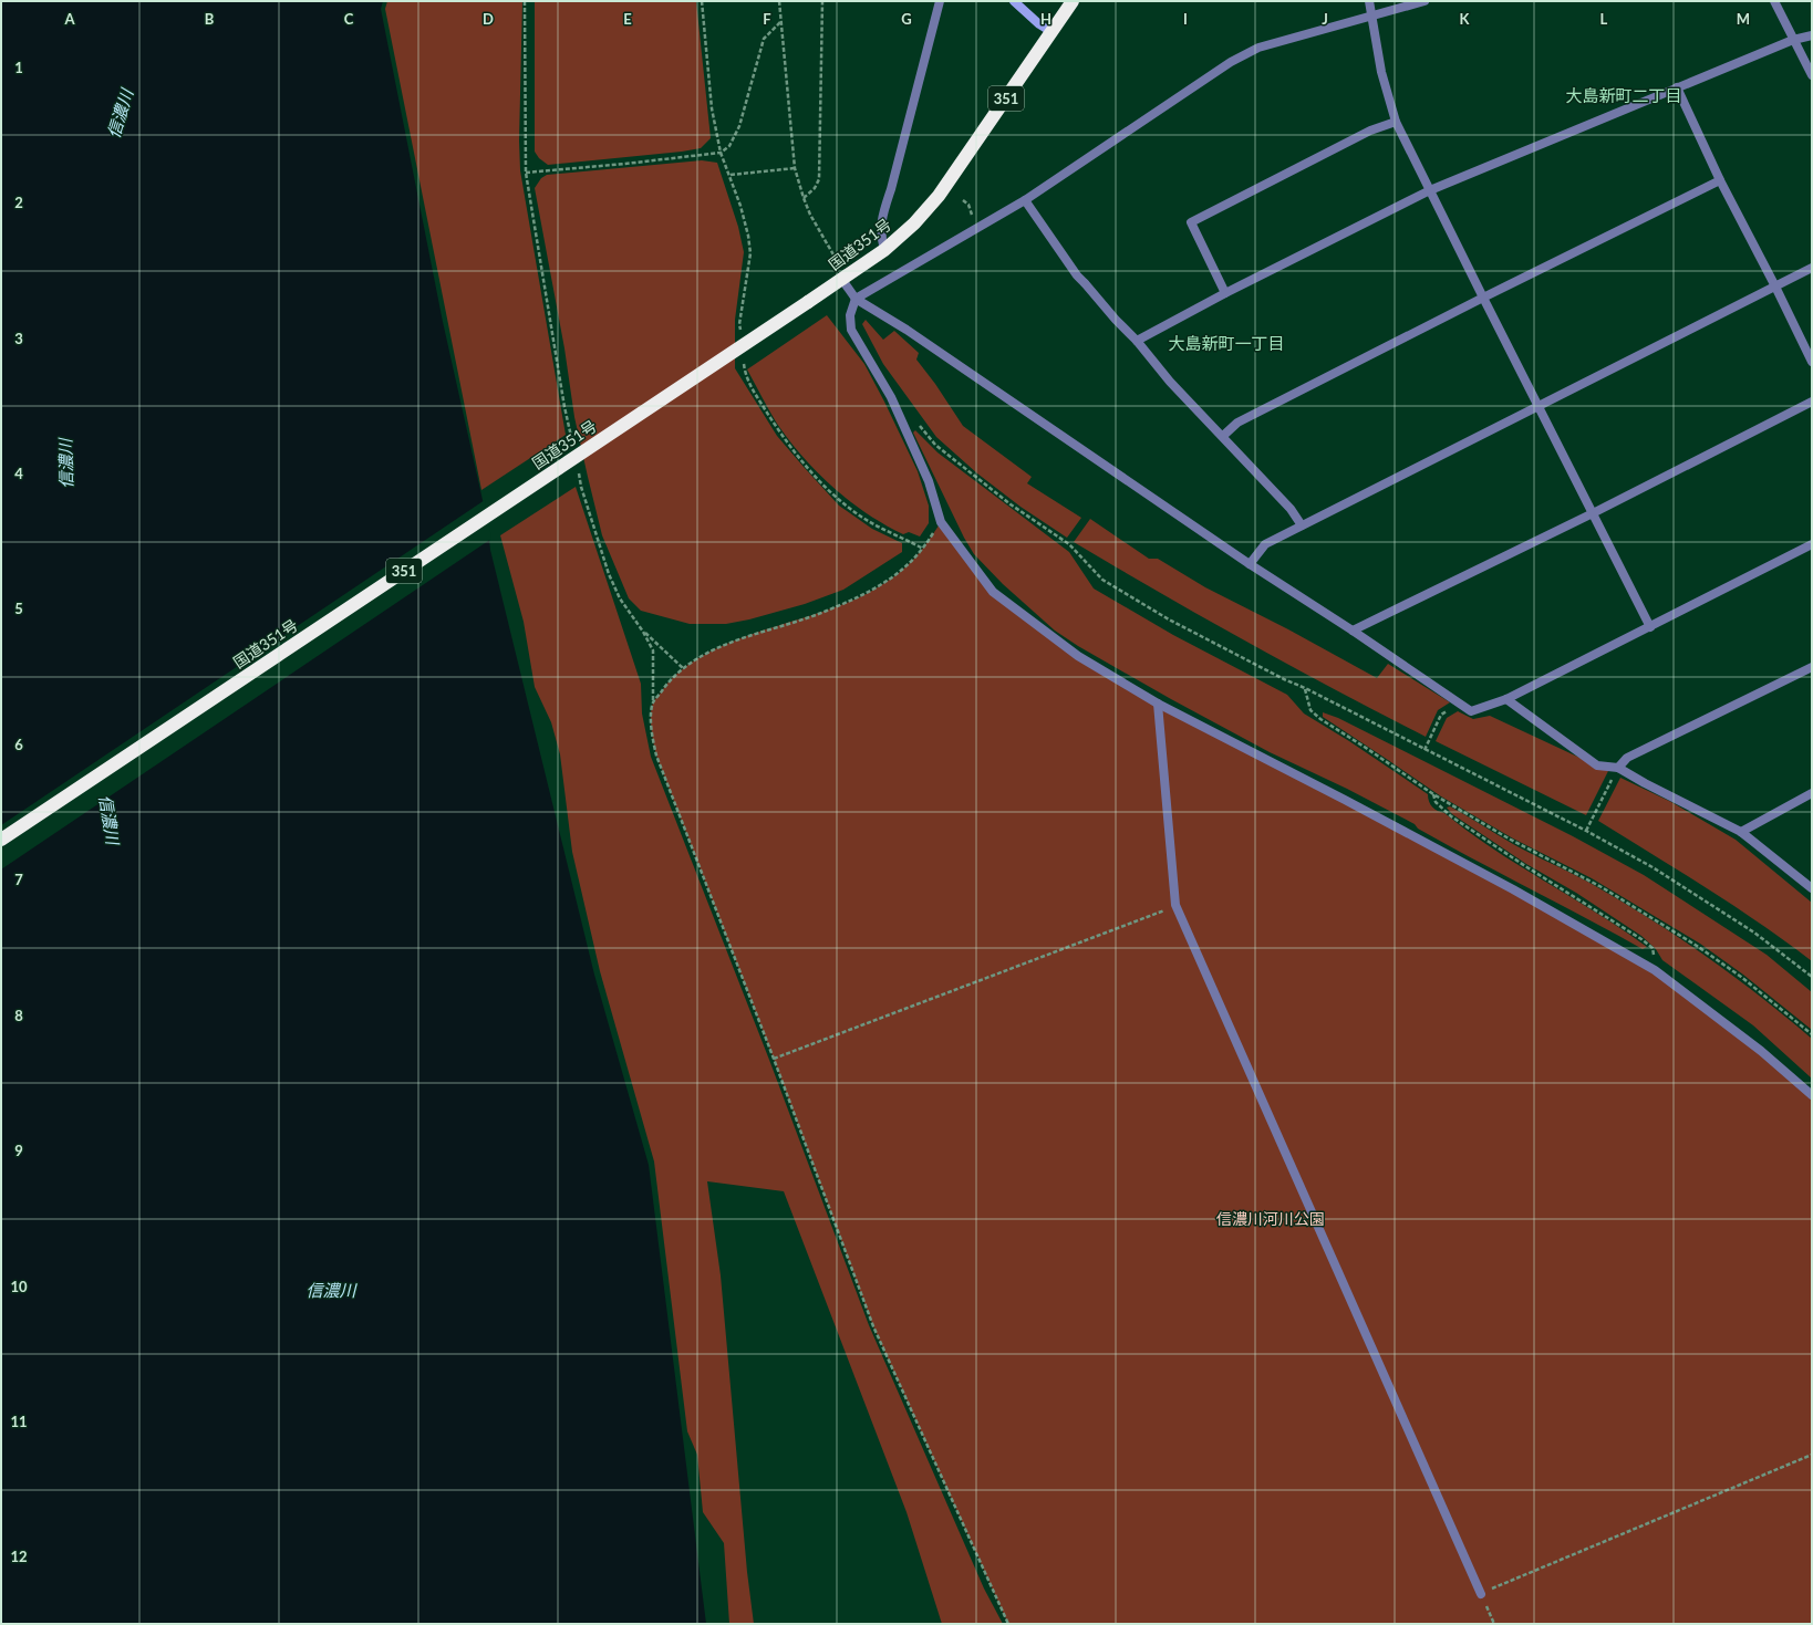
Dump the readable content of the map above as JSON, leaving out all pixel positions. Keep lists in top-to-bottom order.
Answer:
{
  "streets": {
    "highway": ["351", "国道351号"]
  },
  "districts": ["大島新町二丁目", "大島新町一丁目"],
  "water": ["信濃川"],
  "parks": ["信濃川河川公園"],
  "grid": {
    "columns": [
      "A",
      "B",
      "C",
      "D",
      "E",
      "F",
      "G",
      "H",
      "I",
      "J",
      "K",
      "L",
      "M"
    ],
    "rows": [
      "1",
      "2",
      "3",
      "4",
      "5",
      "6",
      "7",
      "8",
      "9",
      "10",
      "11",
      "12"
    ]
  }
}
